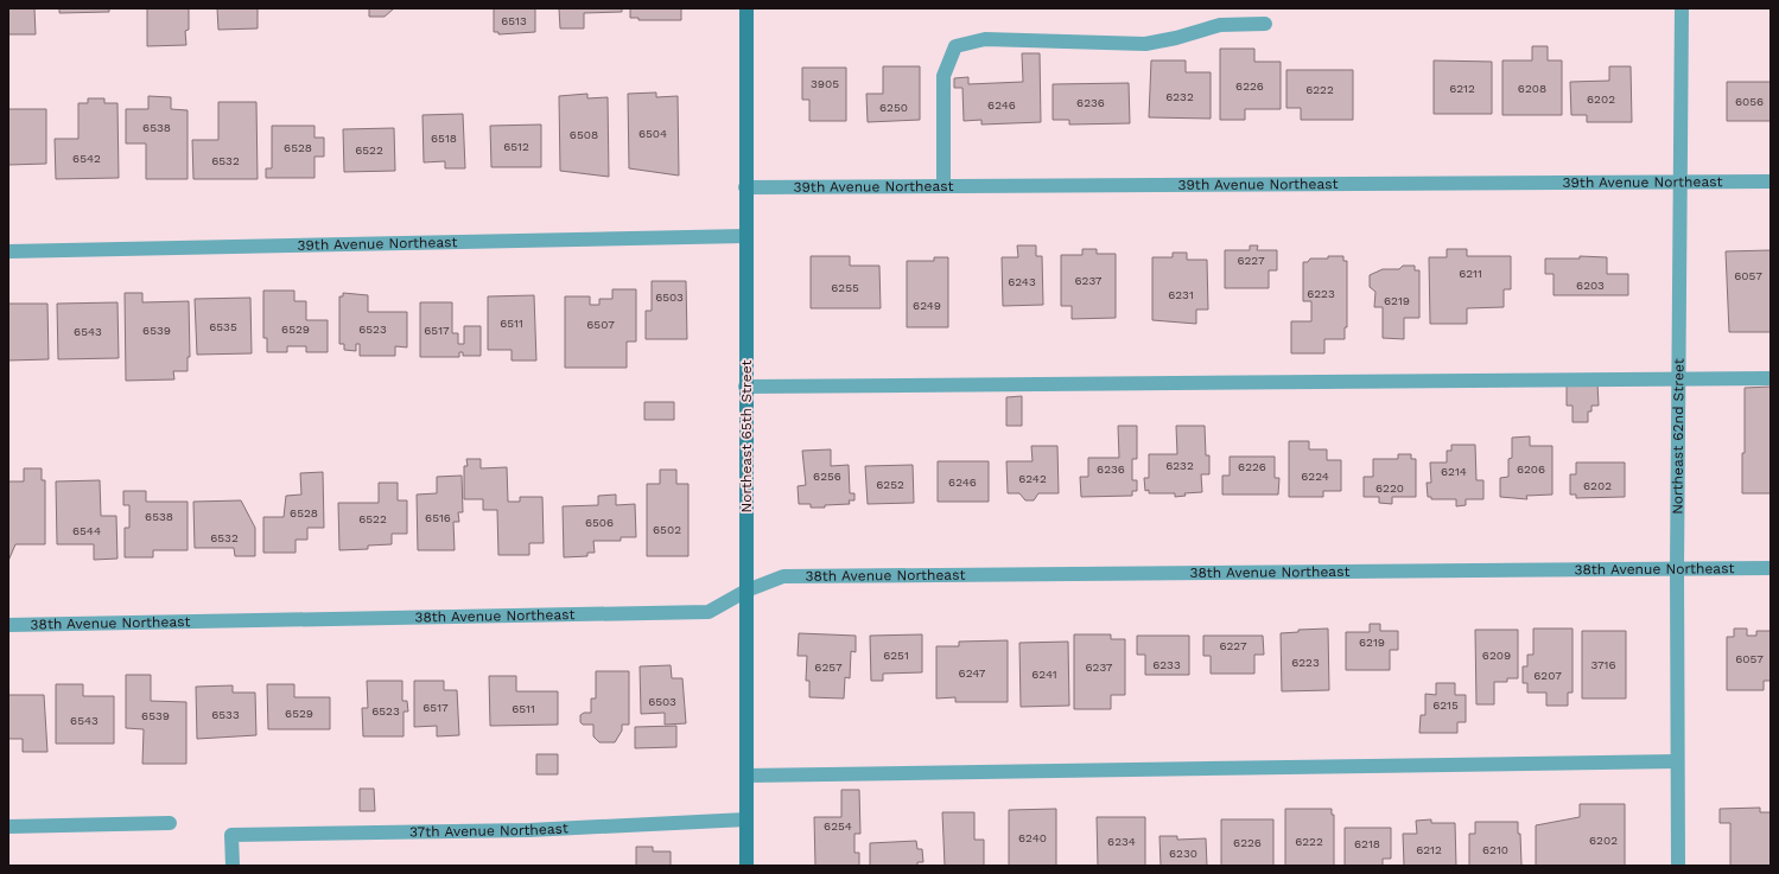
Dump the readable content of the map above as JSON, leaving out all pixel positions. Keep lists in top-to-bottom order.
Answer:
{
  "streets": {
    "main road": ["Northeast 65th Street"],
    "street": [
      "39th Avenue Northeast",
      "Northeast 62nd Street",
      "38th Avenue Northeast",
      "37th Avenue Northeast"
    ]
  },
  "crossings": [
    ["39th Avenue Northeast", "Northeast 65th Street"],
    ["39th Avenue Northeast", "Northeast 62nd Street"],
    ["Northeast 65th Street", "38th Avenue Northeast"],
    ["Northeast 65th Street", "37th Avenue Northeast"],
    ["Northeast 62nd Street", "38th Avenue Northeast"]
  ],
  "house_numbers": [
    "6513",
    "3905",
    "6226",
    "6212",
    "6208",
    "6222",
    "6232",
    "6202",
    "6056",
    "6236",
    "6246",
    "6250",
    "6538",
    "6504",
    "6508",
    "6518",
    "6512",
    "6528",
    "6522",
    "6542",
    "6532",
    "6227",
    "6211",
    "6057",
    "6237",
    "6243",
    "6203",
    "6255",
    "6223",
    "6231",
    "6503",
    "6219",
    "6249",
    "6511",
    "6507",
    "6535",
    "6529",
    "6523",
    "6539",
    "6517",
    "6543",
    "6232",
    "6226",
    "6236",
    "6206",
    "6214",
    "6256",
    "6224",
    "6242",
    "6246",
    "6252",
    "6202",
    "6220",
    "6528",
    "6538",
    "6516",
    "6522",
    "6506",
    "6502",
    "6544",
    "6532",
    "6219",
    "6227",
    "6251",
    "6209",
    "6057",
    "6223",
    "6233",
    "3716",
    "6257",
    "6237",
    "6247",
    "6241",
    "6207",
    "6503",
    "6215",
    "6517",
    "6511",
    "6523",
    "6529",
    "6533",
    "6539",
    "6543",
    "6254",
    "6240",
    "6202",
    "6234",
    "6222",
    "6226",
    "6218",
    "6212",
    "6210",
    "6230"
  ]
}
